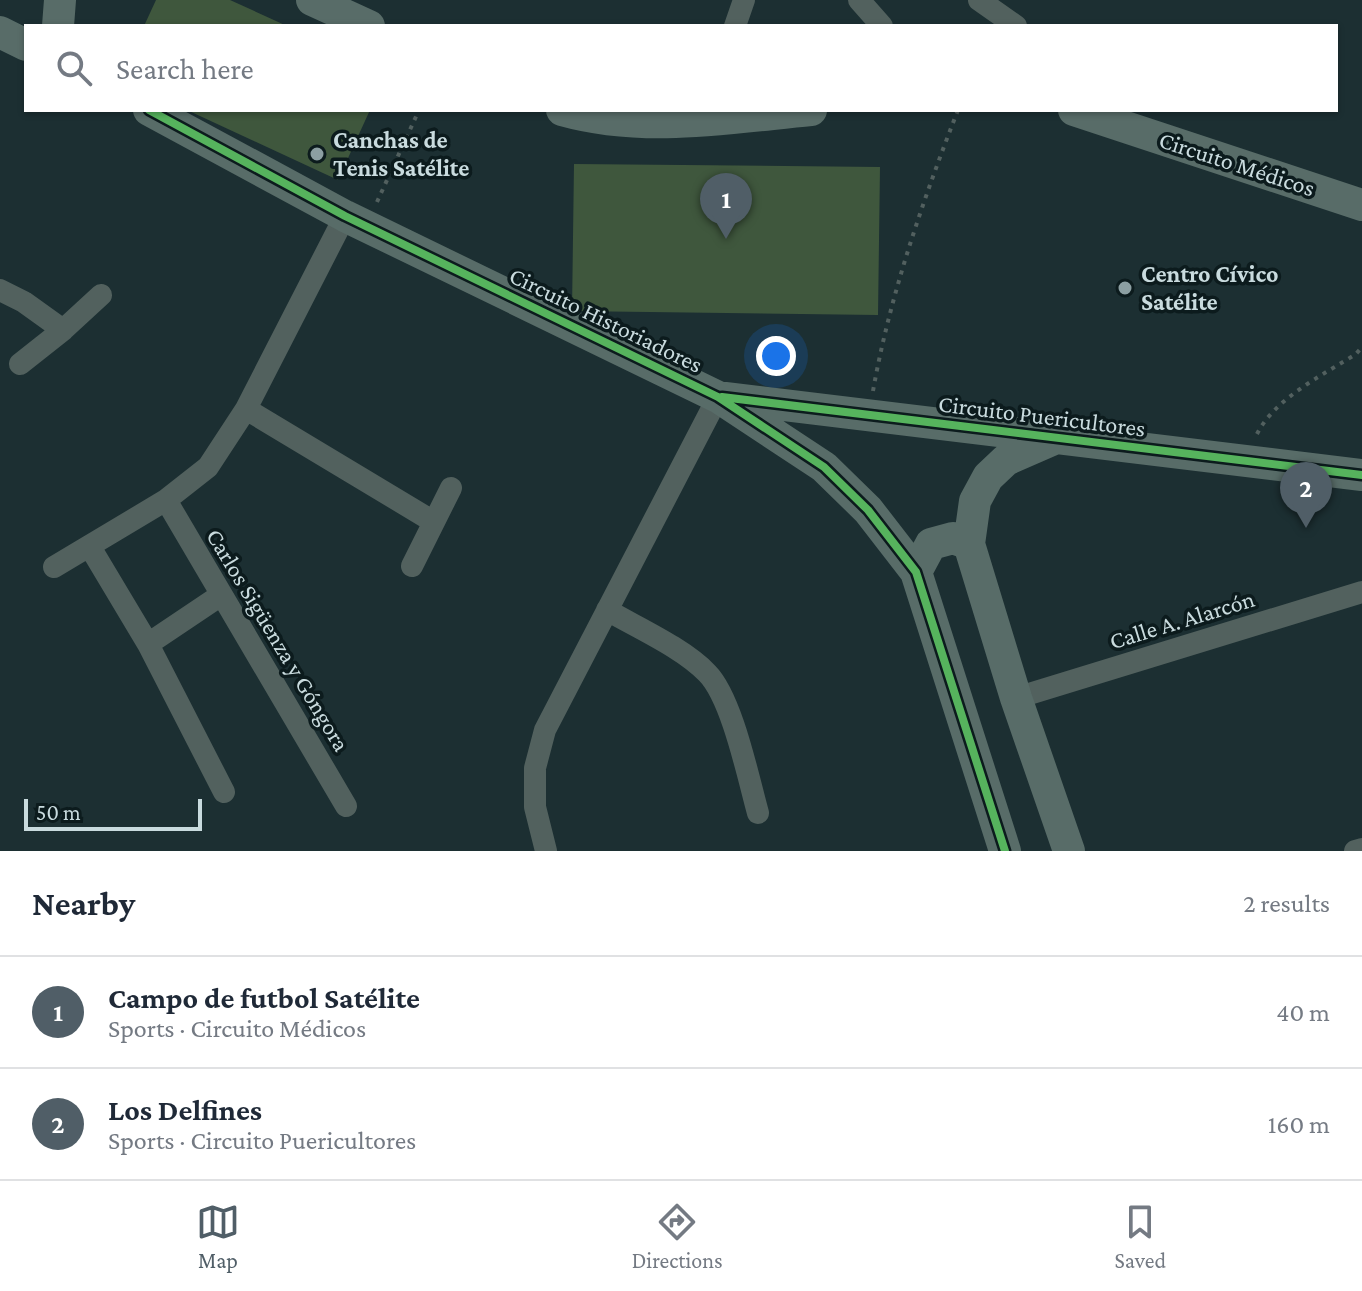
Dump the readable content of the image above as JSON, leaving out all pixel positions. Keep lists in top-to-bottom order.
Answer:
{
  "streets": {
    "street": [
      "Circuito Médicos",
      "Circuito Historiadores",
      "Circuito Puericultores",
      "Calle A. Alarcón",
      "Carlos Sigüenza y Góngora"
    ]
  },
  "crossings": [
    ["Circuito Historiadores", "Circuito Puericultores"],
    ["Circuito Puericultores", "Calle A. Alarcón"]
  ],
  "places": ["Canchas de Tenis Satélite", "Centro Cívico Satélite"],
  "scale_bar": "50 m",
  "page": {
    "search": "Search here",
    "pins": ["1", "2"],
    "scale": "50 m",
    "heading": ["Nearby", "2 results"],
    "list": [
      {
        "mark": "1",
        "name": "Campo de futbol Satélite",
        "note": "Sports · Circuito Médicos",
        "value": "40 m"
      },
      {
        "mark": "2",
        "name": "Los Delfines",
        "note": "Sports · Circuito Puericultores",
        "value": "160 m"
      }
    ],
    "nav": ["Map", "Directions", "Saved"]
  }
}
